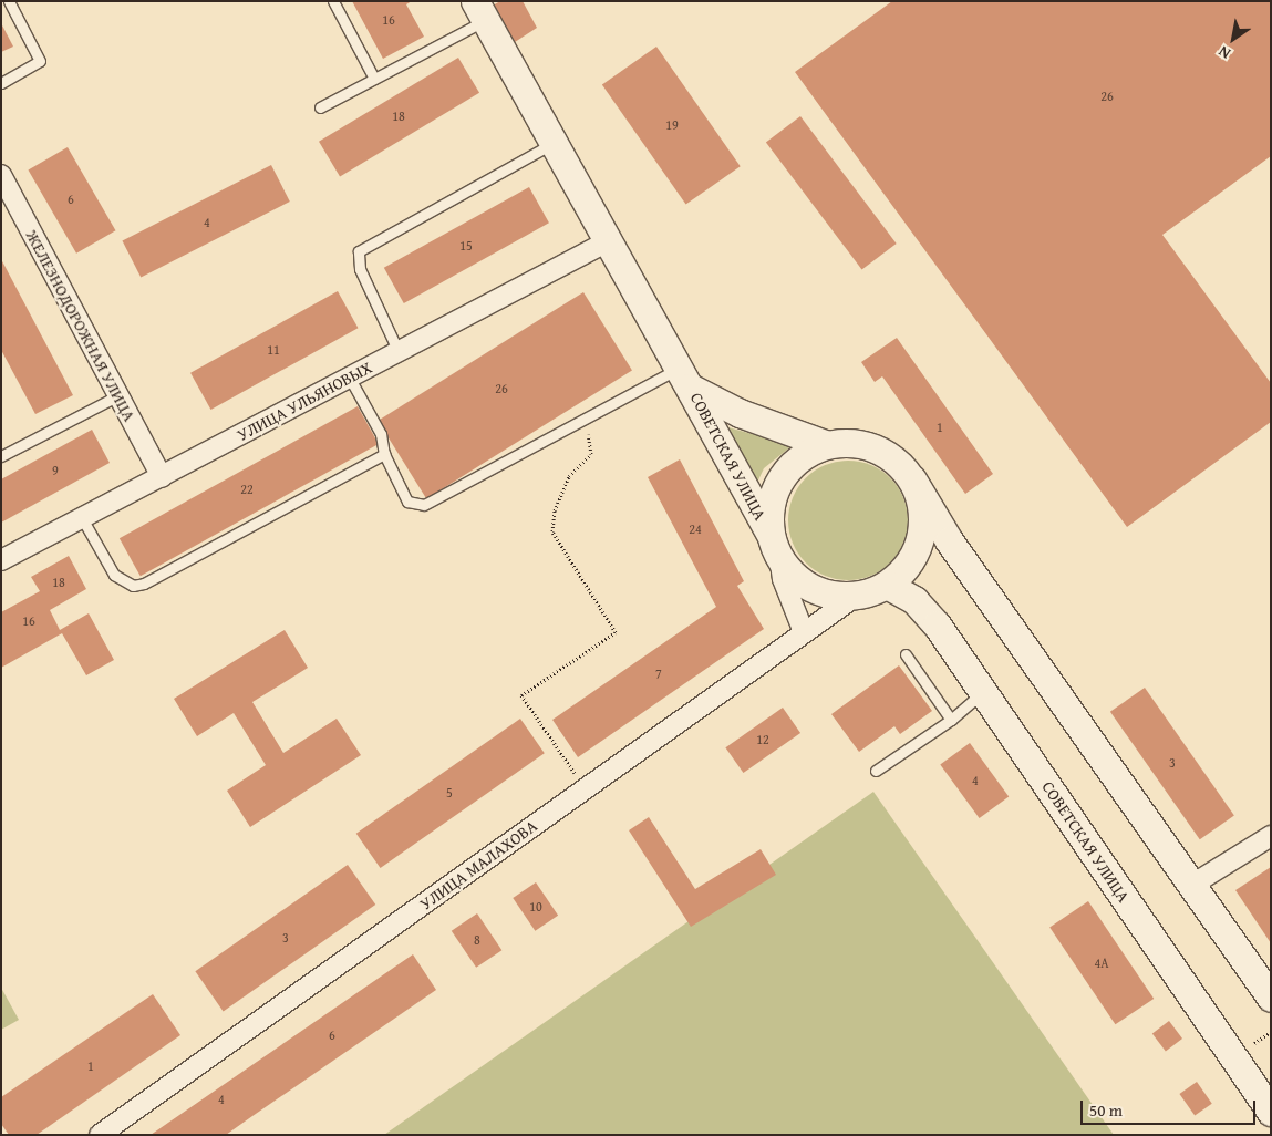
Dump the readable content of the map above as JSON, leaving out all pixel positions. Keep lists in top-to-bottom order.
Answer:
{
  "streets": {
    "main road": ["СОВЕТСКАЯ УЛИЦА"],
    "street": ["ЖЕЛЕЗНОДОРОЖНАЯ УЛИЦА", "УЛИЦА УЛЬЯНОВЫХ", "УЛИЦА МАЛАХОВА"]
  },
  "crossings": [
    ["ЖЕЛЕЗНОДОРОЖНАЯ УЛИЦА", "УЛИЦА УЛЬЯНОВЫХ"],
    ["СОВЕТСКАЯ УЛИЦА", "УЛИЦА МАЛАХОВА"]
  ],
  "house_numbers": [
    "16",
    "26",
    "18",
    "19",
    "6",
    "4",
    "15",
    "11",
    "26",
    "1",
    "9",
    "22",
    "24",
    "18",
    "16",
    "7",
    "12",
    "3",
    "4",
    "5",
    "10",
    "3",
    "8",
    "4А",
    "6",
    "1",
    "4"
  ],
  "scale_bar": "50 m",
  "north": "bottom left"
}
